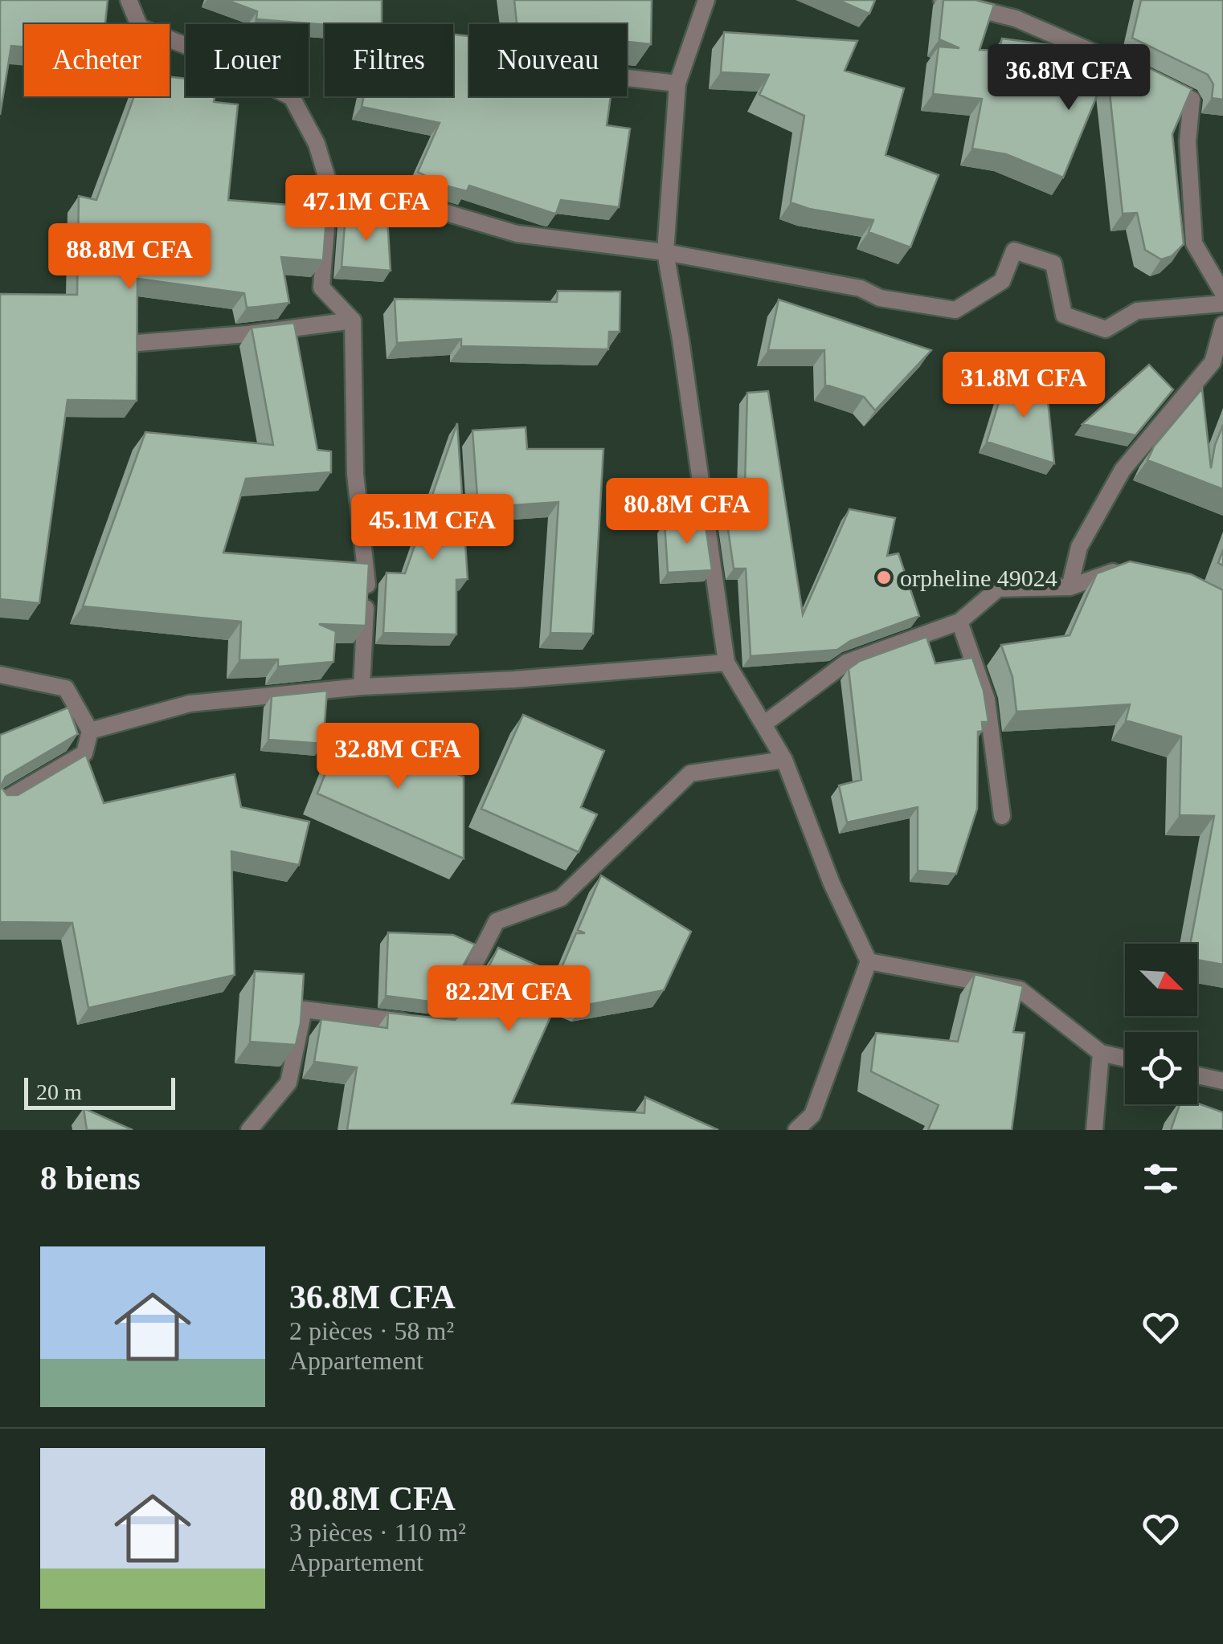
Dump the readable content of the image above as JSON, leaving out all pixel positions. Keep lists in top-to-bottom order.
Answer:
{
  "places": ["orpheline 49024"],
  "scale_bar": "20 m",
  "north": "bottom right",
  "page": {
    "chip": [
      "Acheter",
      "Louer",
      "Filtres",
      "Nouveau"
    ],
    "price": [
      "36.8M CFA",
      "47.1M CFA",
      "88.8M CFA",
      "31.8M CFA",
      "80.8M CFA",
      "45.1M CFA",
      "32.8M CFA",
      "82.2M CFA"
    ],
    "scale": "20 m",
    "heading": "8 biens",
    "list": [
      {
        "name": "36.8M CFA",
        "note": "2 pièces · 58 m² · Appartement"
      },
      {
        "name": "80.8M CFA",
        "note": "3 pièces · 110 m² · Appartement"
      }
    ]
  }
}
